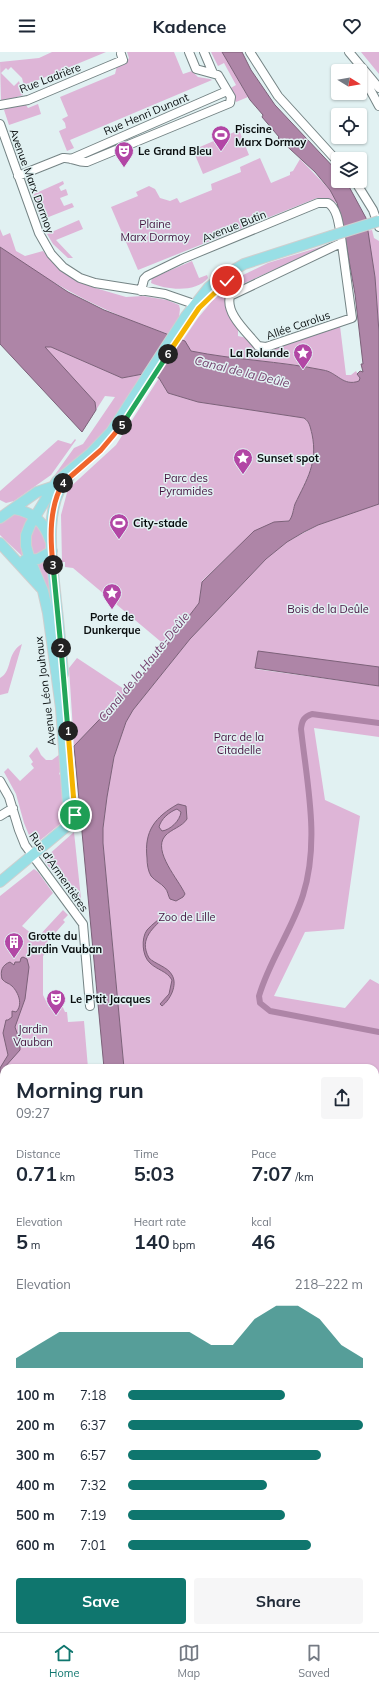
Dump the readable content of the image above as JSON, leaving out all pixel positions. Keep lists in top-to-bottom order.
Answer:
{
  "streets": {
    "main road": ["Avenue Léon Jouhaux"],
    "street": [
      "Rue Ladrière",
      "Avenue Marx Dormoy",
      "Avenue Butin",
      "Allée Carolus",
      "Rue d'Armentières"
    ]
  },
  "crossings": [
    ["Avenue Marx Dormoy", "Avenue Butin"],
    ["Avenue Marx Dormoy", "Avenue Léon Jouhaux"],
    ["Avenue Butin", "Allée Carolus"]
  ],
  "water": ["Canal de la Deûle", "Canal de la Haute-Deûle"],
  "parks": [
    "Plaine Marx Dormoy",
    "Parc des Pyramides",
    "Bois de la Deûle",
    "Parc de la Citadelle",
    "Zoo de Lille",
    "Jardin Vauban"
  ],
  "places": {
    "sports": ["Piscine Marx Dormoy", "City-stade"],
    "theatre": ["Le Grand Bleu", "Le P'tit Jacques"],
    "place": ["La Rolande", "Sunset spot", "Porte de Dunkerque"],
    "building": ["Grotte du jardin Vauban"]
  },
  "north": "right",
  "page": {
    "header": "Kadence",
    "pins": [
      "6",
      "5",
      "4",
      "3",
      "2",
      "1"
    ],
    "heading": ["Morning run", "09:27"],
    "stats": [
      ["Distance", "0.71 km"],
      ["Time", "5:03"],
      ["Pace", "7:07 /km"],
      ["Elevation", "5 m"],
      ["Heart rate", "140 bpm"],
      ["kcal", "46"]
    ],
    "chart": ["Elevation", "218–222 m"],
    "list": [
      {
        "name": "100 m",
        "note": "7:18"
      },
      {
        "name": "200 m",
        "note": "6:37"
      },
      {
        "name": "300 m",
        "note": "6:57"
      },
      {
        "name": "400 m",
        "note": "7:32"
      },
      {
        "name": "500 m",
        "note": "7:19"
      },
      {
        "name": "600 m",
        "note": "7:01"
      }
    ],
    "buttons": ["Save", "Share"],
    "tabs": ["Home", "Map", "Saved"]
  }
}
